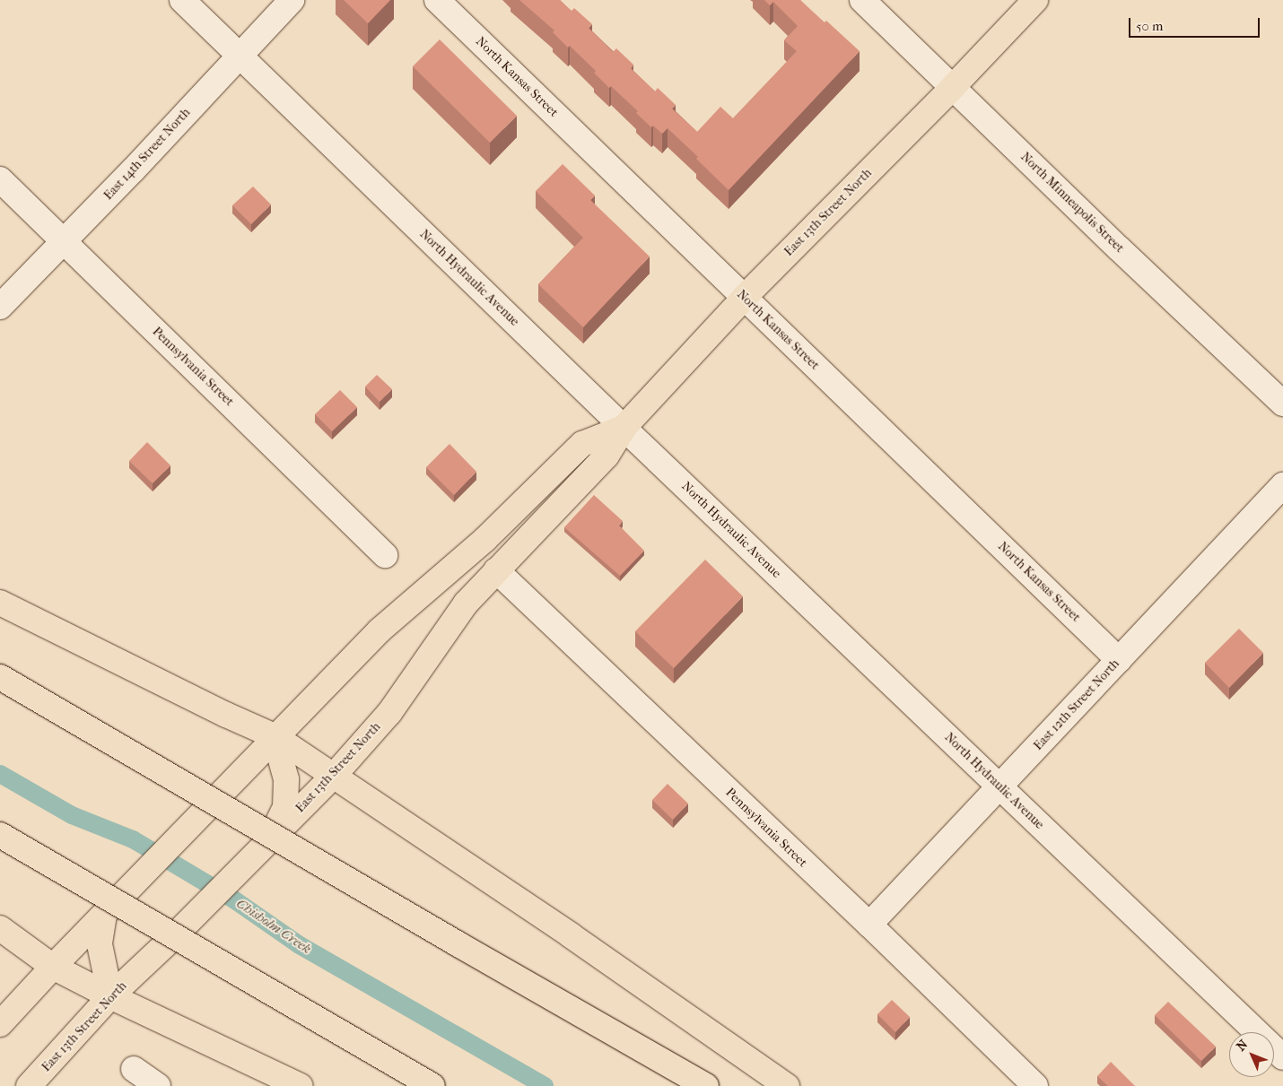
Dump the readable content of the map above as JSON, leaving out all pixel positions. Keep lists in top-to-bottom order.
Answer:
{
  "streets": {
    "main road": ["East 13th Street North"],
    "street": [
      "North Kansas Street",
      "East 14th Street North",
      "North Minneapolis Street",
      "North Hydraulic Avenue",
      "Pennsylvania Street",
      "East 12th Street North"
    ]
  },
  "crossings": [
    ["North Kansas Street", "East 13th Street North"],
    ["North Kansas Street", "East 12th Street North"],
    ["East 14th Street North", "North Hydraulic Avenue"],
    ["East 14th Street North", "Pennsylvania Street"],
    ["North Minneapolis Street", "East 13th Street North"],
    ["East 13th Street North", "North Hydraulic Avenue"],
    ["East 13th Street North", "Pennsylvania Street"],
    ["North Hydraulic Avenue", "East 12th Street North"],
    ["Pennsylvania Street", "East 12th Street North"]
  ],
  "water": ["Chisholm Creek"],
  "scale_bar": "50 m",
  "north": "top left"
}
